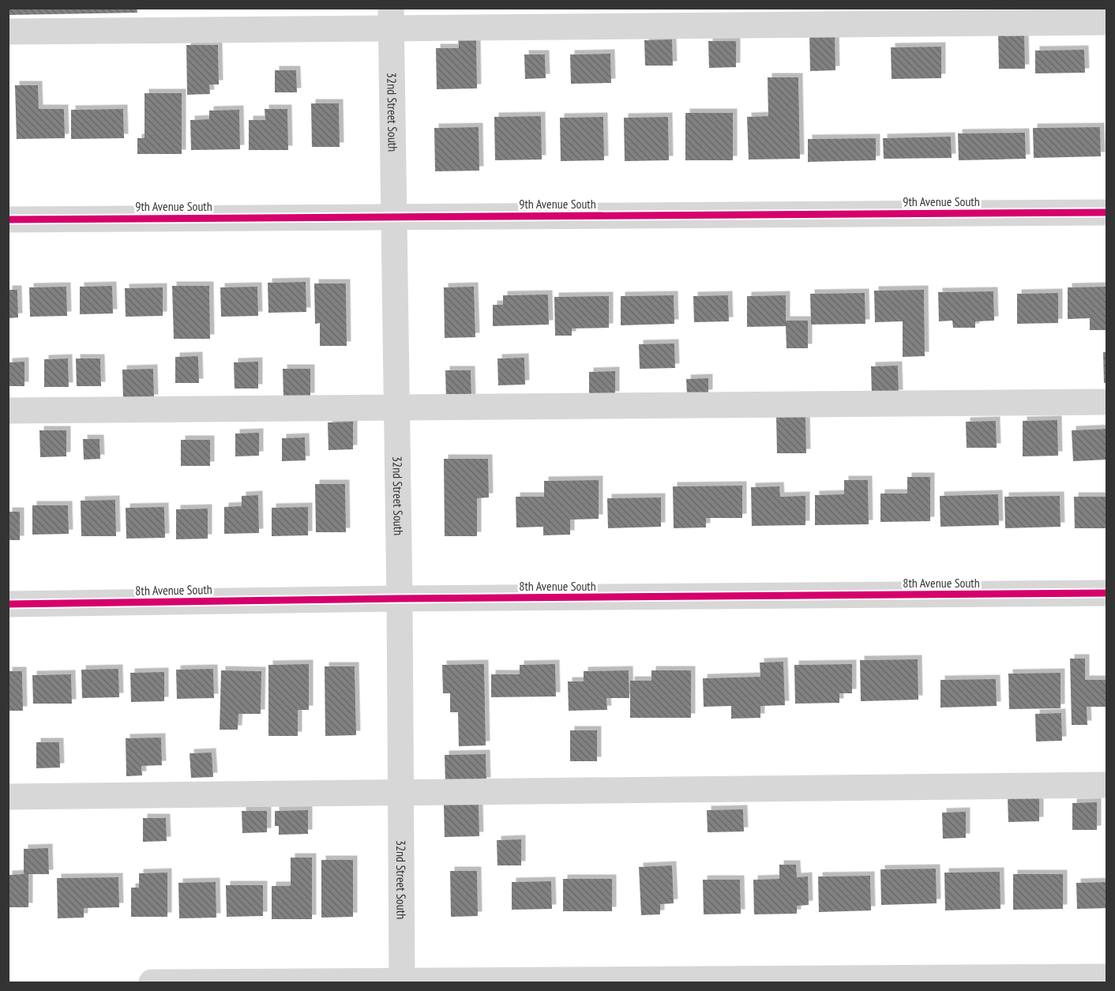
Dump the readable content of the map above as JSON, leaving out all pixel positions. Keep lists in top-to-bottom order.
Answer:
{
  "streets": {
    "street": ["32nd Street South", "9th Avenue South", "8th Avenue South"]
  },
  "crossings": [
    ["32nd Street South", "9th Avenue South"],
    ["32nd Street South", "8th Avenue South"]
  ]
}
